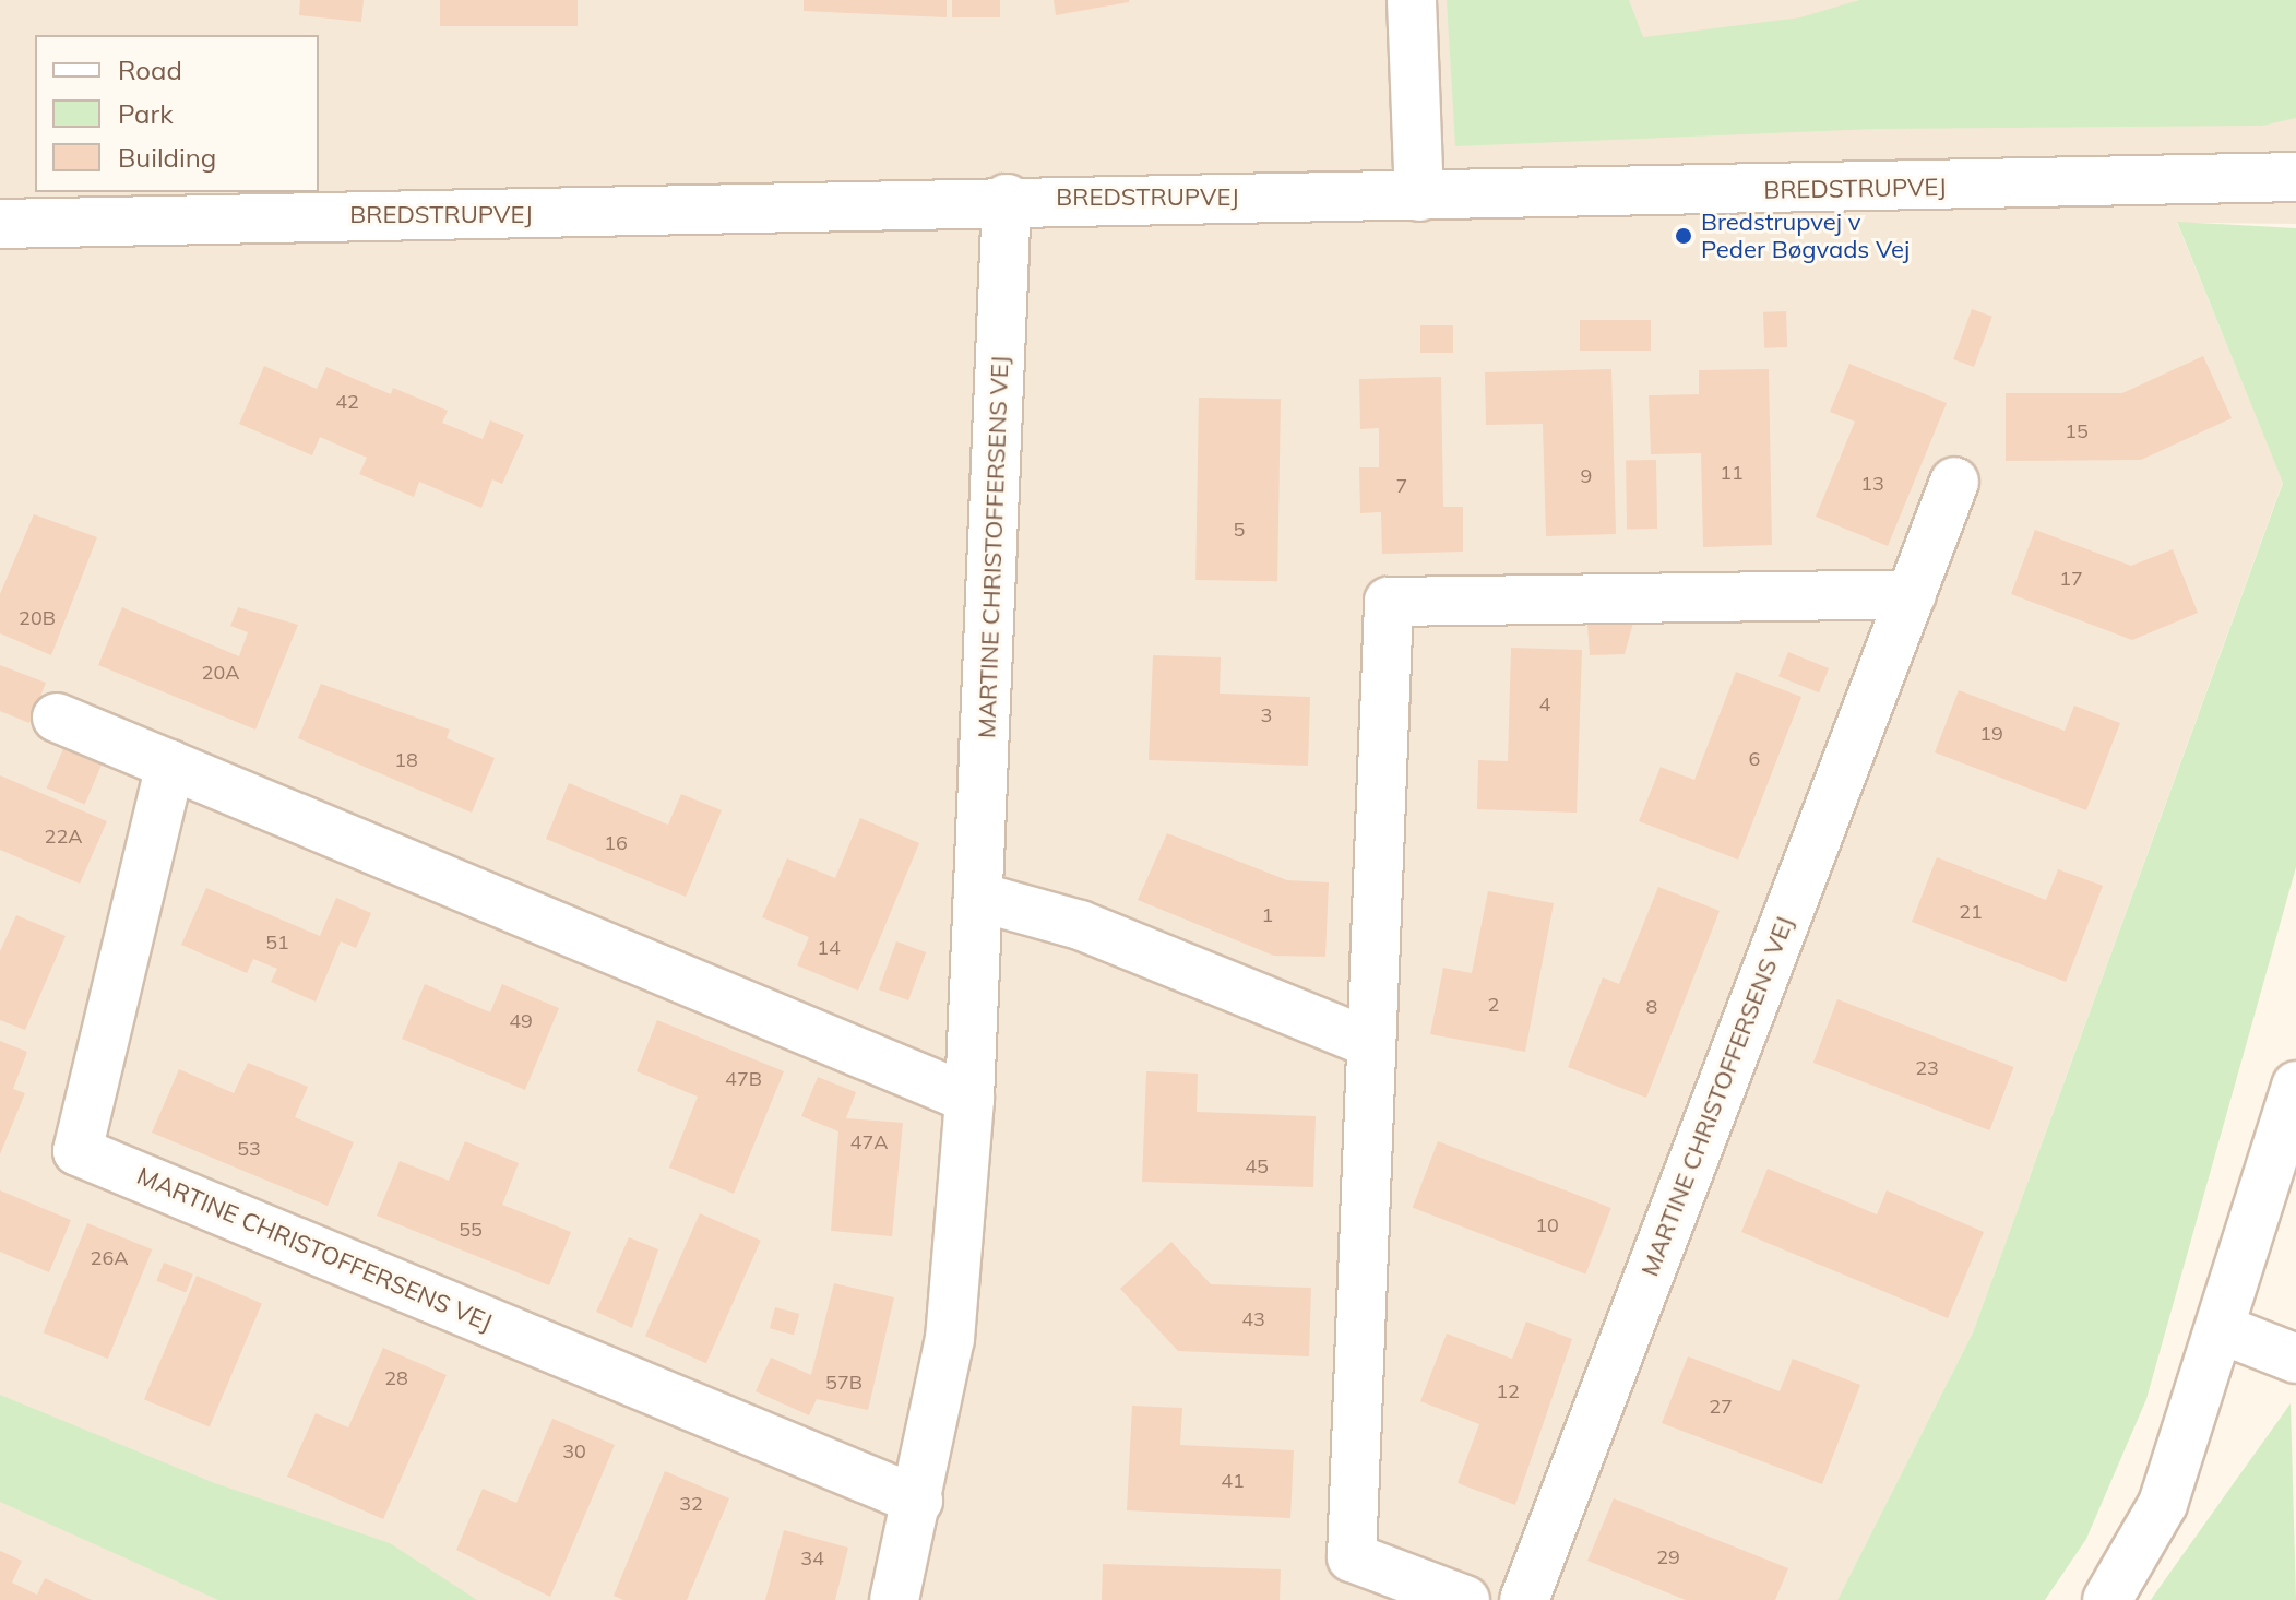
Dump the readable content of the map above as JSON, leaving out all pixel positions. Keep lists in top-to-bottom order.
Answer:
{
  "streets": {
    "street": ["BREDSTRUPVEJ", "MARTINE CHRISTOFFERSENS VEJ"]
  },
  "crossings": [
    ["BREDSTRUPVEJ", "MARTINE CHRISTOFFERSENS VEJ"]
  ],
  "places": ["Bredstrupvej v Peder Bøgvads Vej"],
  "house_numbers": [
    "42",
    "15",
    "11",
    "9",
    "13",
    "7",
    "5",
    "17",
    "20B",
    "20A",
    "4",
    "3",
    "19",
    "6",
    "18",
    "22A",
    "16",
    "21",
    "1",
    "51",
    "14",
    "2",
    "8",
    "49",
    "23",
    "47B",
    "47A",
    "53",
    "45",
    "10",
    "55",
    "26A",
    "43",
    "28",
    "57B",
    "12",
    "27",
    "30",
    "41",
    "32",
    "29",
    "34"
  ],
  "legend": ["Road", "Park", "Building"]
}
